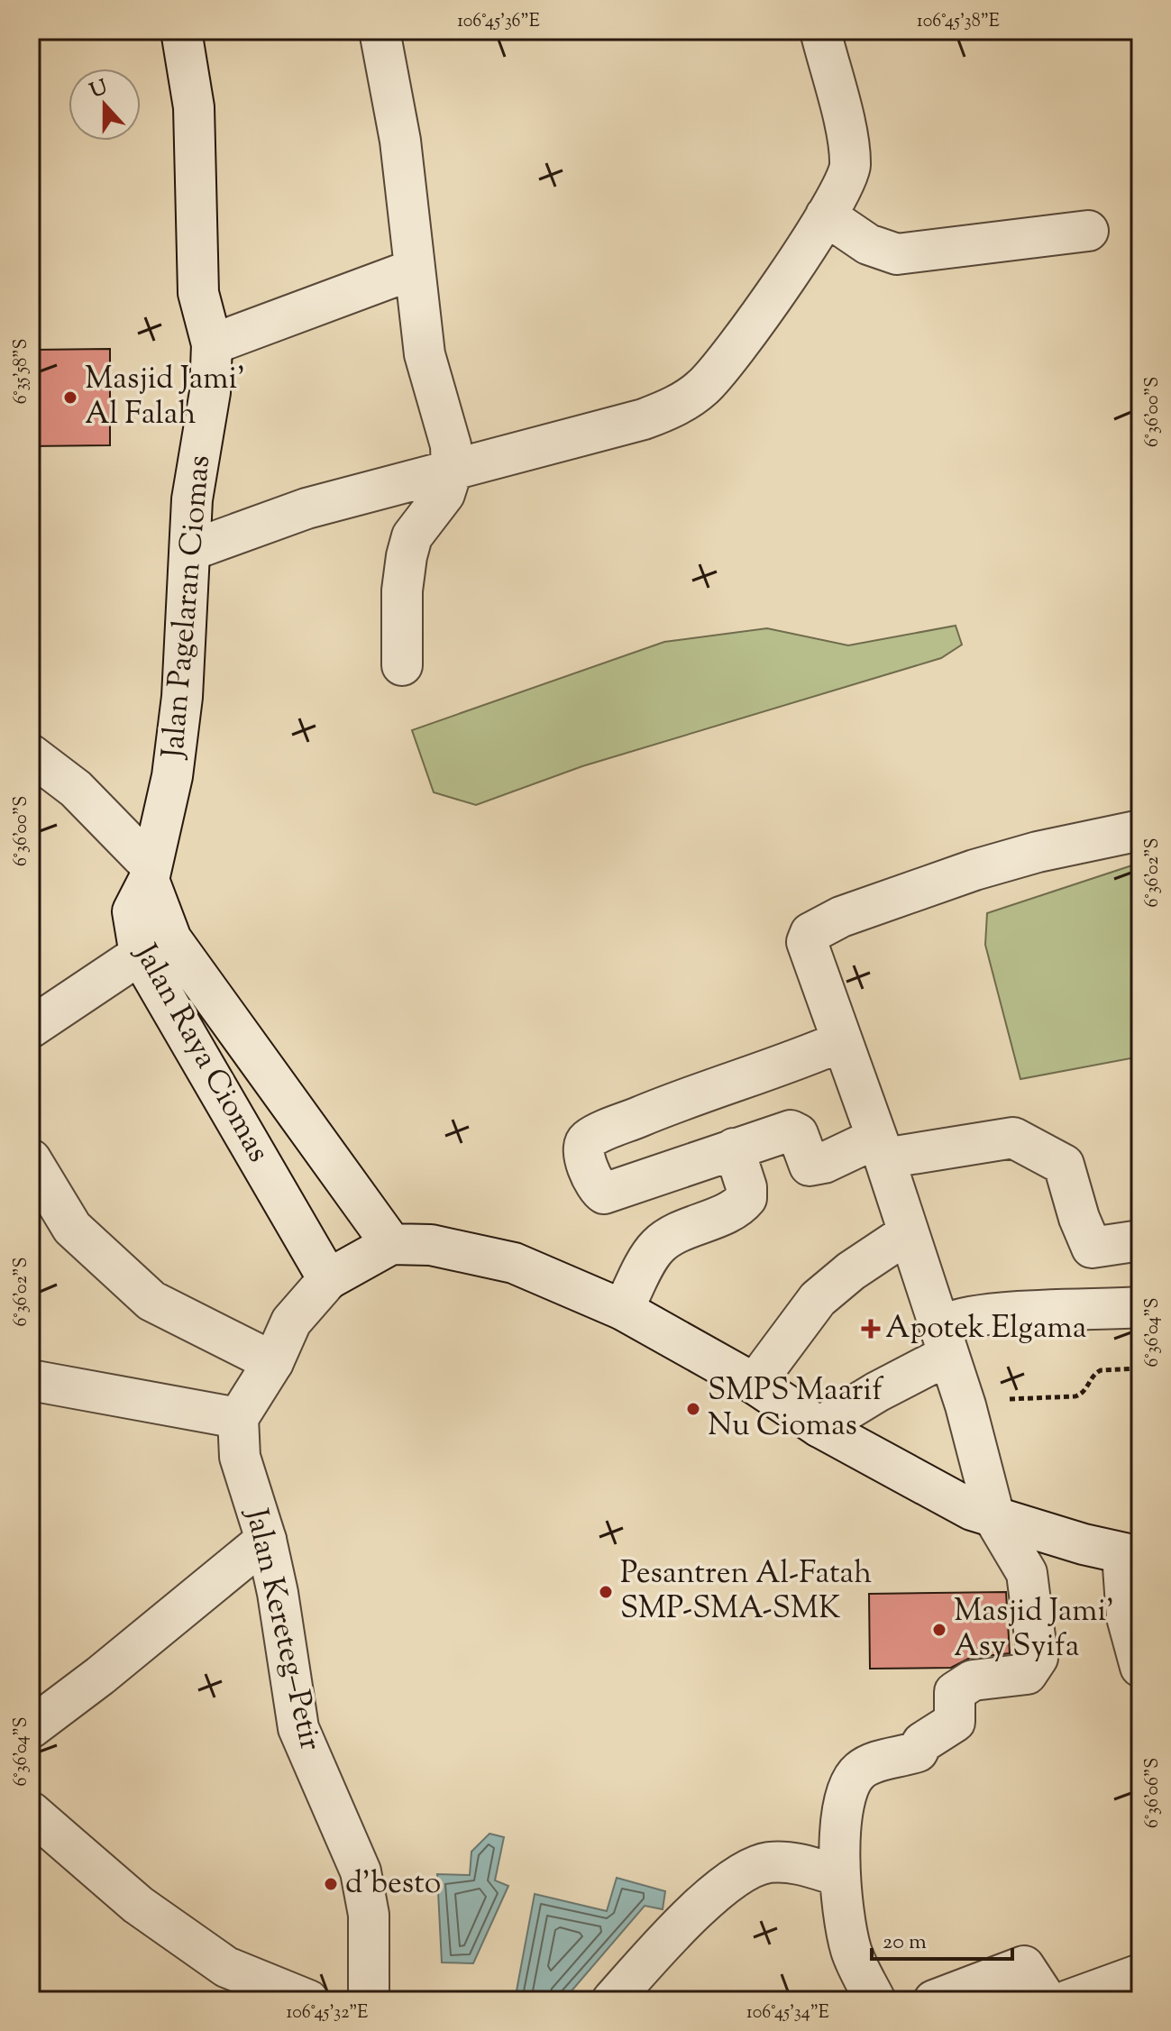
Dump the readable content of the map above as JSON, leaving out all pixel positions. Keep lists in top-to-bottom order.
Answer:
{
  "streets": {
    "street": ["Jalan Pagelaran Ciomas", "Jalan Raya Ciomas", "Jalan Kereteg–Petir"]
  },
  "crossings": [
    ["Jalan Pagelaran Ciomas", "Jalan Raya Ciomas"]
  ],
  "places": {
    "other": [
      "Masjid Jami' Al Falah",
      "SMPS Maarif Nu Ciomas",
      "Pesantren Al-Fatah SMP-SMA-SMK",
      "Masjid Jami' Asy Syifa",
      "d'besto"
    ],
    "health": ["Apotek Elgama"]
  },
  "scale_bar": "20 m",
  "north": "top",
  "coordinates": [
    "106°45'36\"E",
    "106°45'38\"E",
    "6°35'58\"S",
    "6°36'00\"S",
    "6°36'02\"S",
    "6°36'04\"S",
    "6°36'06\"S",
    "106°45'32\"E",
    "106°45'34\"E"
  ]
}
